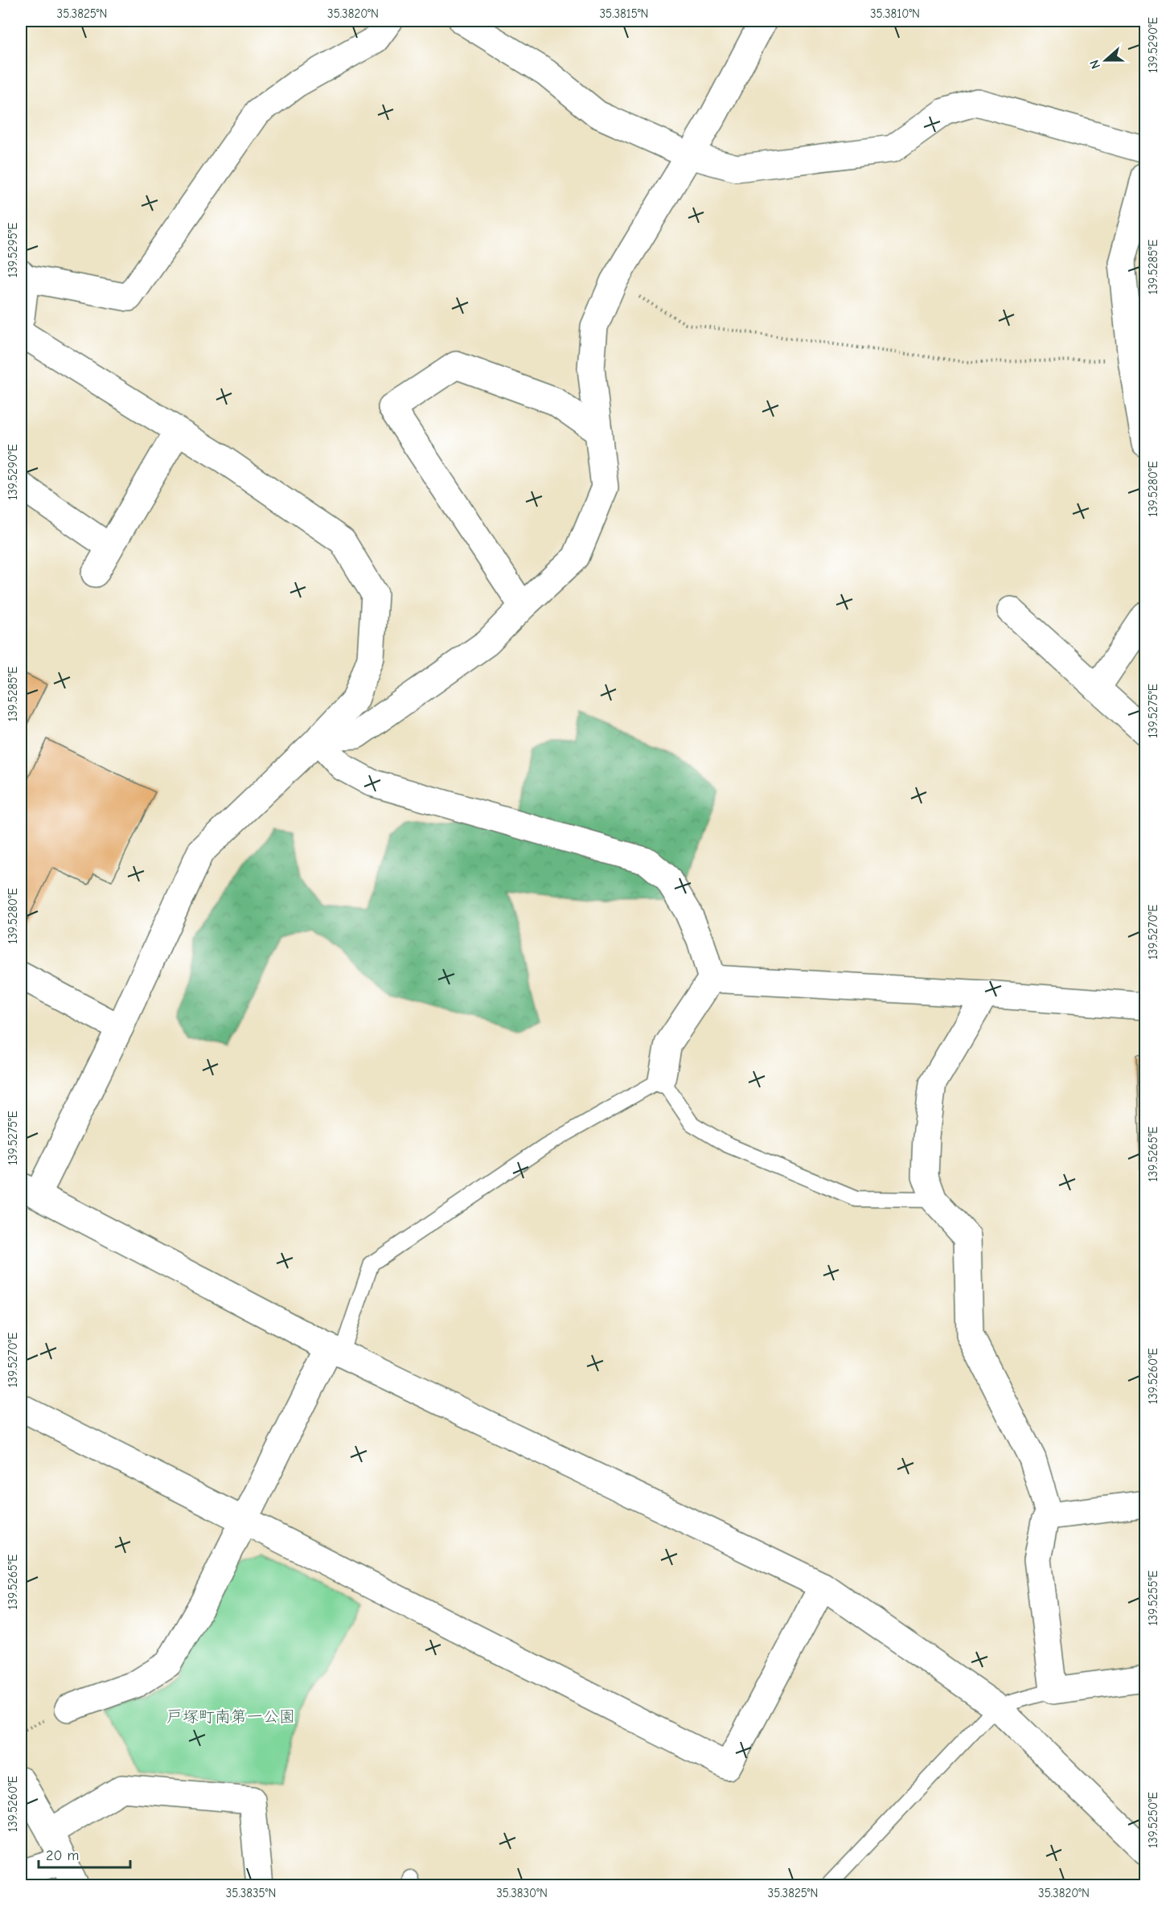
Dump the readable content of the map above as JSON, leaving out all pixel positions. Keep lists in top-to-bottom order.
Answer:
{
  "parks": ["戸塚町南第一公園"],
  "scale_bar": "20 m",
  "north": "left",
  "coordinates": [
    "35.3825°N",
    "35.3820°N",
    "35.3815°N",
    "35.3810°N",
    "139.5290°E",
    "139.5295°E",
    "139.5285°E",
    "139.5280°E",
    "139.5275°E",
    "139.5270°E",
    "139.5265°E",
    "139.5260°E",
    "139.5255°E",
    "139.5250°E",
    "35.3835°N",
    "35.3830°N"
  ]
}
